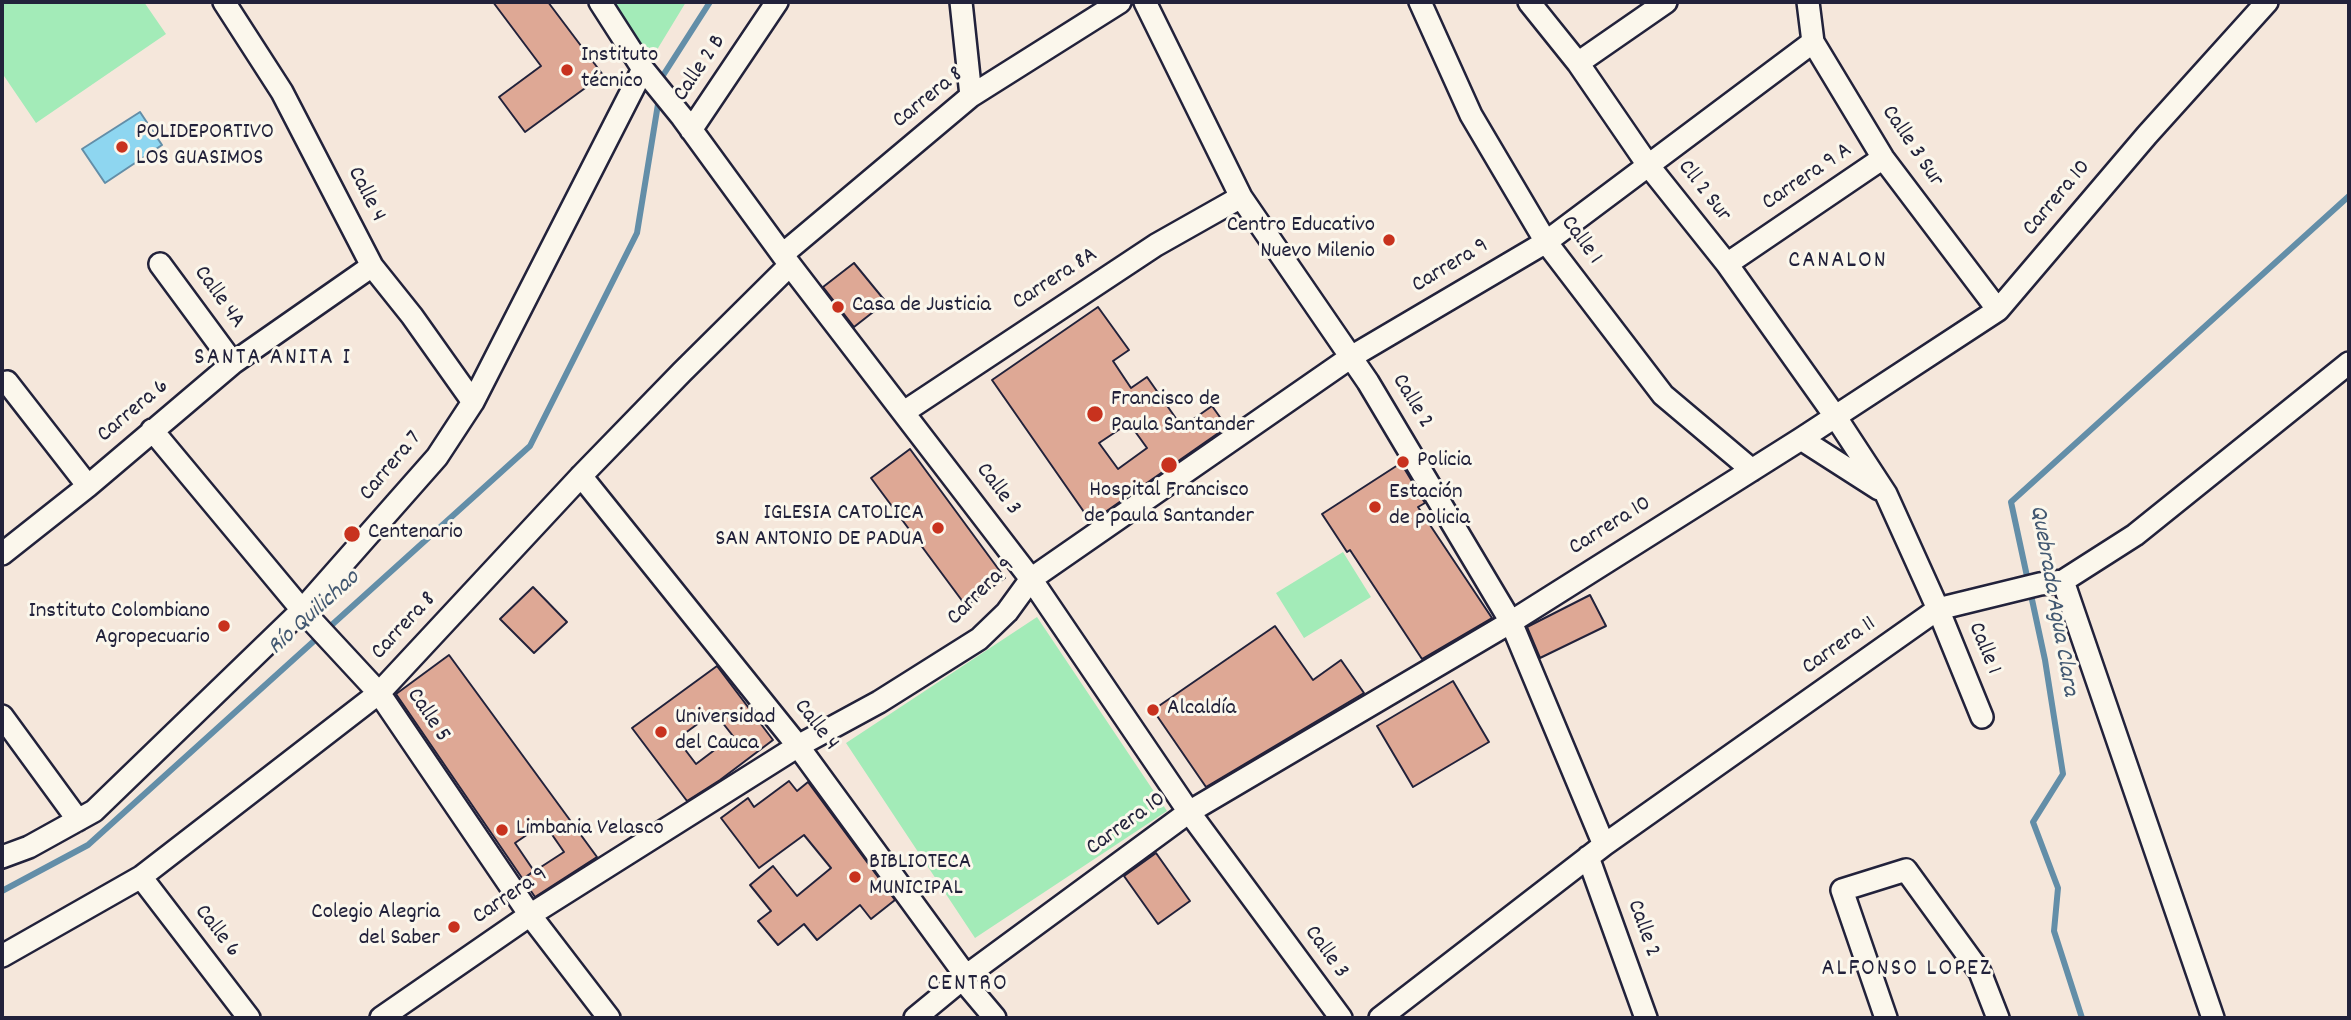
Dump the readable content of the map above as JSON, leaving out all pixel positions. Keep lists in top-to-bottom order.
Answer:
{
  "streets": {
    "street": [
      "Calle 2 B",
      "Carrera 8",
      "Calle 3 Sur",
      "Carrera 9 A",
      "Cll 2 Sur",
      "Calle 4",
      "Carrera 10",
      "Calle 1",
      "Carrera 9",
      "Carrera 8A",
      "Calle 4A",
      "Calle 2",
      "Carrera 6",
      "Carrera 7",
      "Calle 3",
      "Carrera 11",
      "Calle 5",
      "Calle 6"
    ]
  },
  "crossings": [
    ["Calle 2 B", "Calle 3"],
    ["Carrera 8", "Calle 4"],
    ["Carrera 8", "Calle 3"],
    ["Carrera 8", "Calle 5"],
    ["Carrera 8", "Calle 6"],
    ["Calle 3 Sur", "Carrera 9 A"],
    ["Calle 3 Sur", "Carrera 10"],
    ["Calle 3 Sur", "Carrera 9"],
    ["Carrera 9 A", "Cll 2 Sur"],
    ["Cll 2 Sur", "Carrera 10"],
    ["Cll 2 Sur", "Calle 1"],
    ["Cll 2 Sur", "Carrera 9"],
    ["Calle 4", "Carrera 10"],
    ["Calle 4", "Carrera 9"],
    ["Calle 4", "Carrera 6"],
    ["Calle 4", "Carrera 7"],
    ["Carrera 10", "Calle 1"],
    ["Carrera 10", "Calle 2"],
    ["Carrera 10", "Calle 3"],
    ["Calle 1", "Carrera 9"],
    ["Calle 1", "Carrera 11"],
    ["Carrera 9", "Calle 2"],
    ["Carrera 9", "Calle 3"],
    ["Carrera 9", "Calle 5"],
    ["Carrera 8A", "Calle 2"],
    ["Carrera 8A", "Calle 3"],
    ["Calle 4A", "Carrera 6"],
    ["Calle 2", "Carrera 11"],
    ["Carrera 6", "Calle 5"],
    ["Carrera 7", "Calle 3"],
    ["Carrera 7", "Calle 5"]
  ],
  "districts": [
    "CANALON",
    "SANTA ANITA I",
    "ALFONSO LOPEZ",
    "CENTRO"
  ],
  "water": ["Quebrada Agua Clara", "Río Quilichao"],
  "places": [
    "Instituto técnico",
    "POLIDEPORTIVO LOS GUASIMOS",
    "Centro Educativo Nuevo Milenio",
    "Casa de Justicia",
    "Francisco de Paula Santander",
    "Policia",
    "Hospital Francisco de paula Santander",
    "Estación de policia",
    "IGLESIA CATOLICA SAN ANTONIO DE PADUA",
    "Centenario",
    "Instituto Colombiano Agropecuario",
    "Alcaldía",
    "Universidad del Cauca",
    "Limbania Velasco",
    "BIBLIOTECA MUNICIPAL",
    "Colegio Alegria del Saber"
  ]
}
